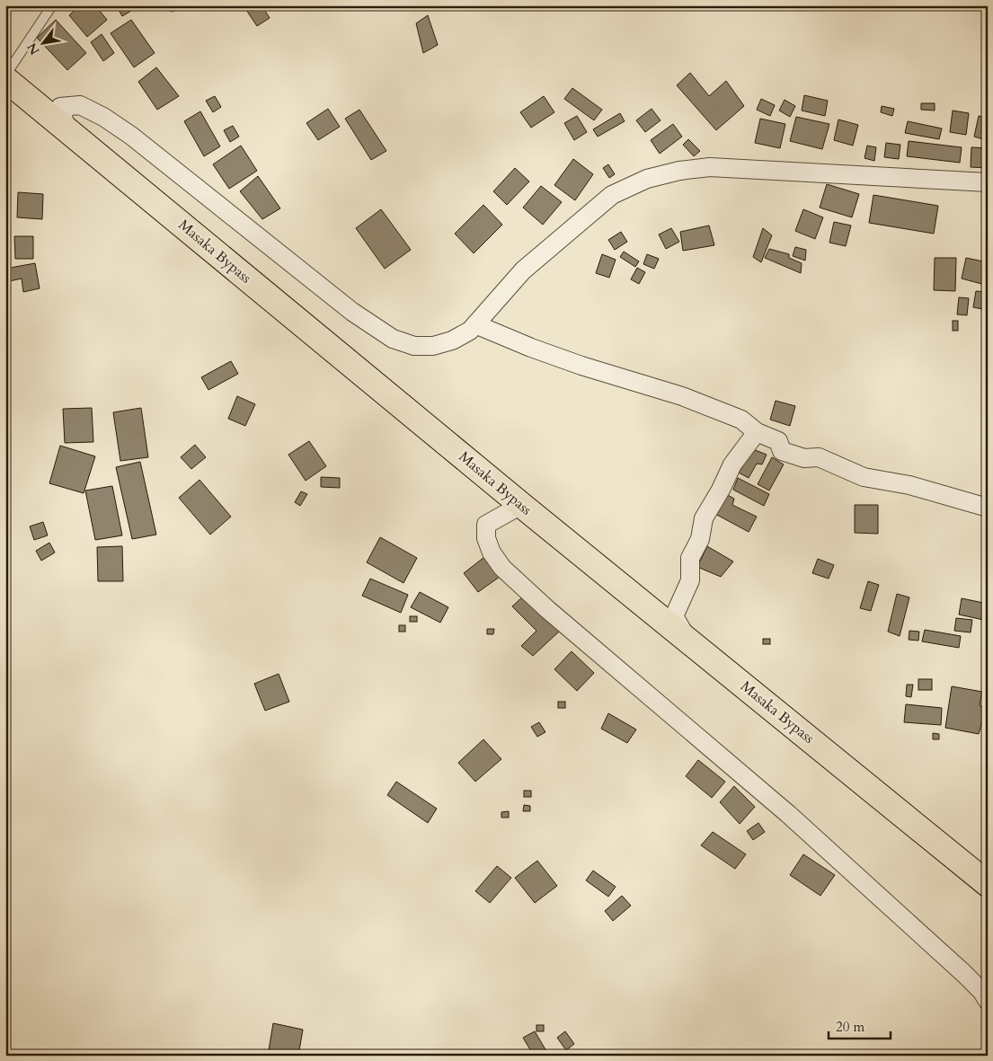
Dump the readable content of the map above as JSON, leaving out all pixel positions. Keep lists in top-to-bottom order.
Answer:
{
  "streets": {
    "highway": ["Masaka Bypass"]
  },
  "scale_bar": "20 m",
  "north": "bottom left"
}
